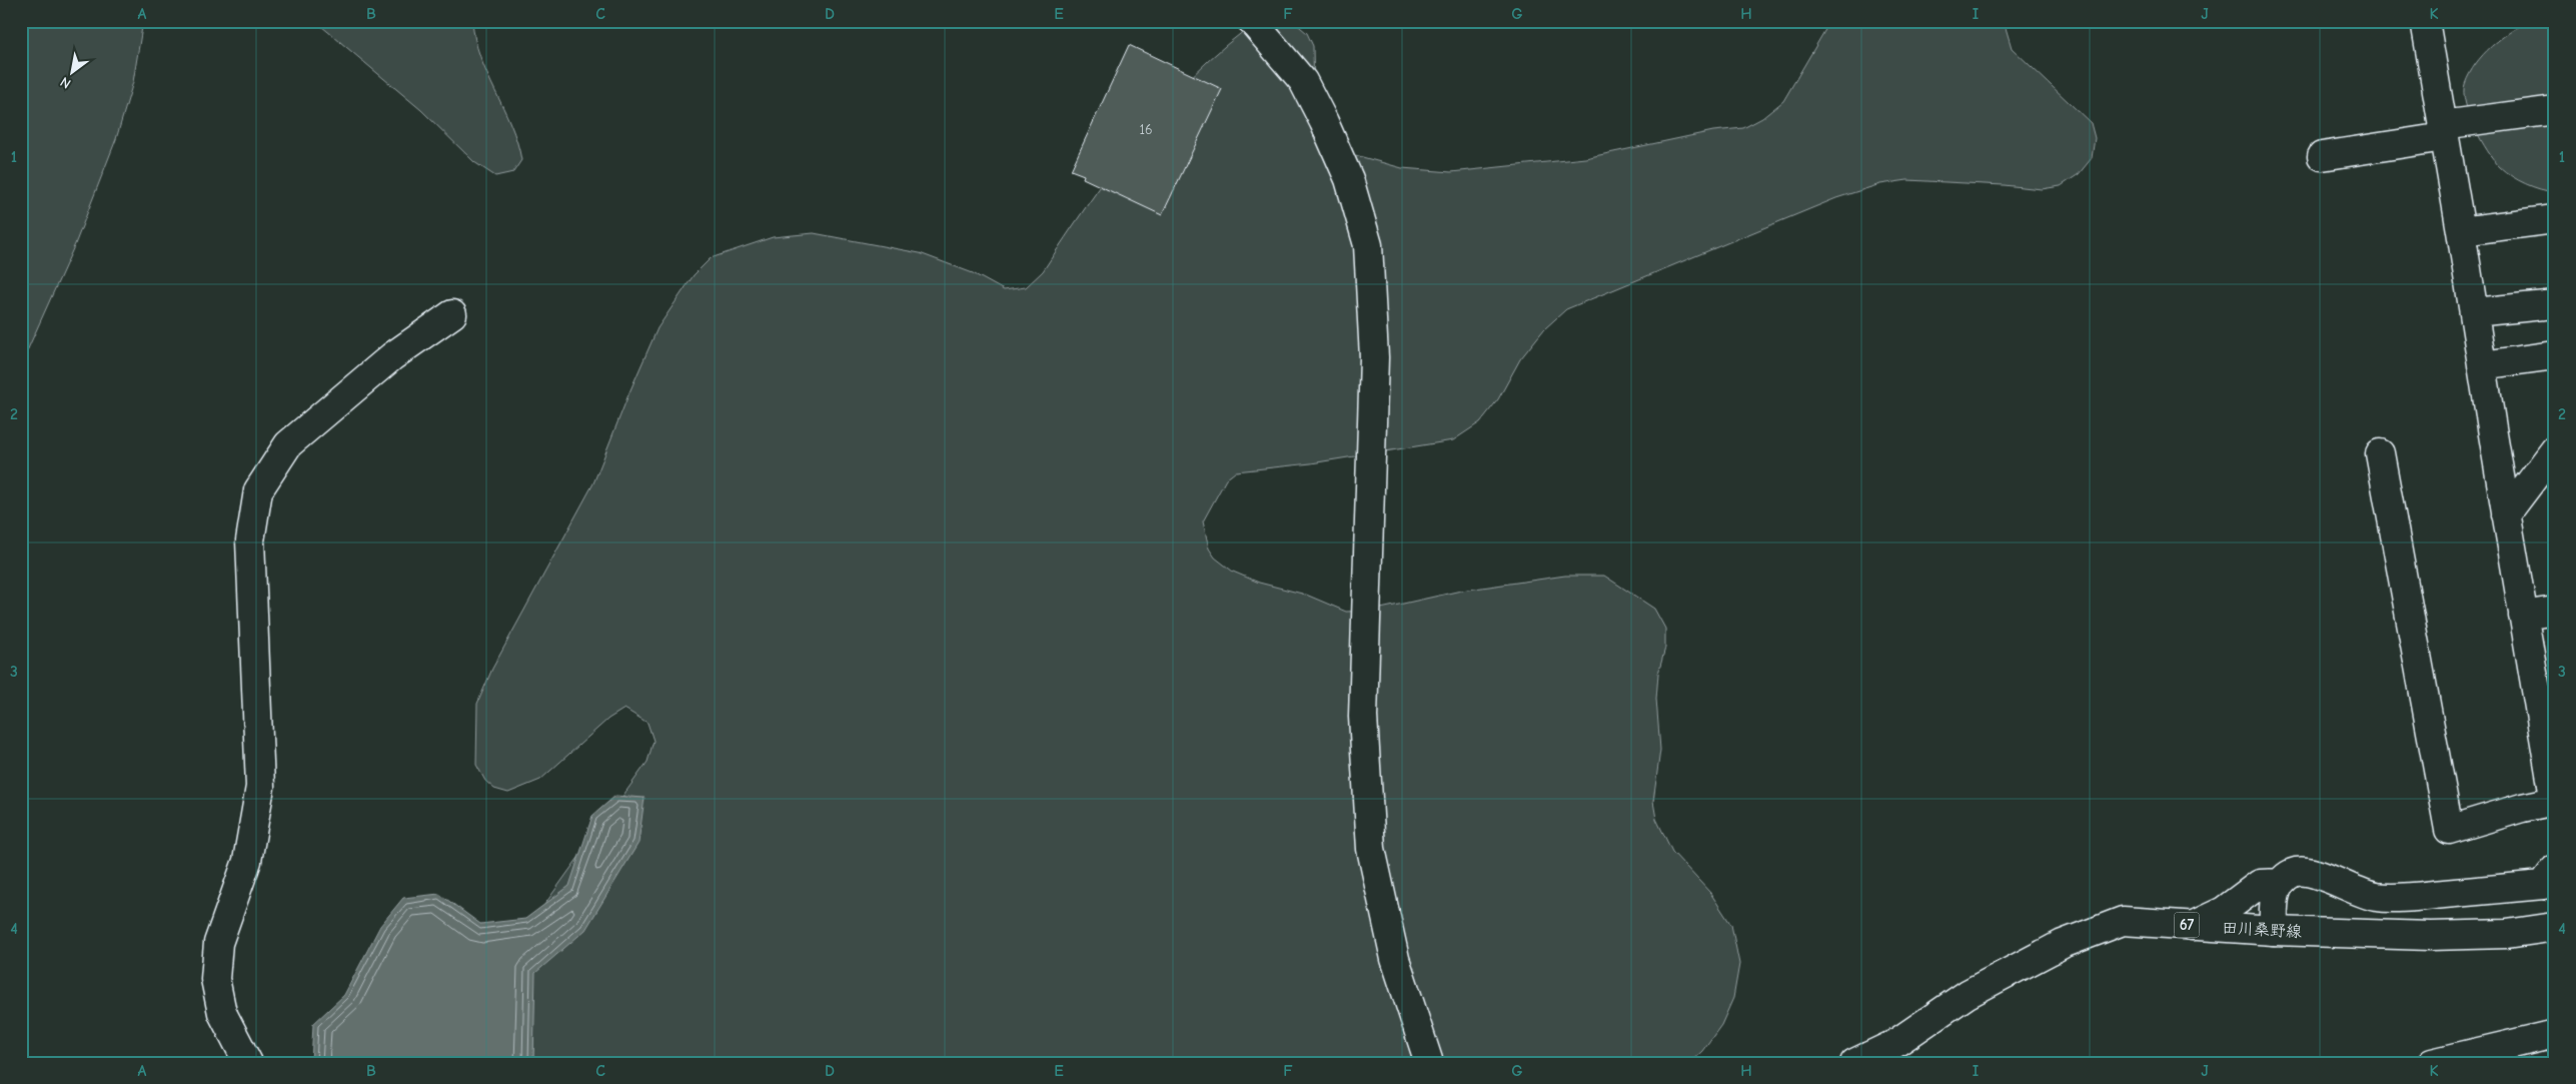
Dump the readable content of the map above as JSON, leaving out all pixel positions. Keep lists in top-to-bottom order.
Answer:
{
  "streets": {
    "street": ["67", "田川桑野線"]
  },
  "house_numbers": ["16"],
  "north": "bottom left",
  "grid": {
    "columns": [
      "A",
      "B",
      "C",
      "D",
      "E",
      "F",
      "G",
      "H",
      "I",
      "J",
      "K"
    ],
    "rows": [
      "1",
      "2",
      "3",
      "4"
    ]
  }
}
